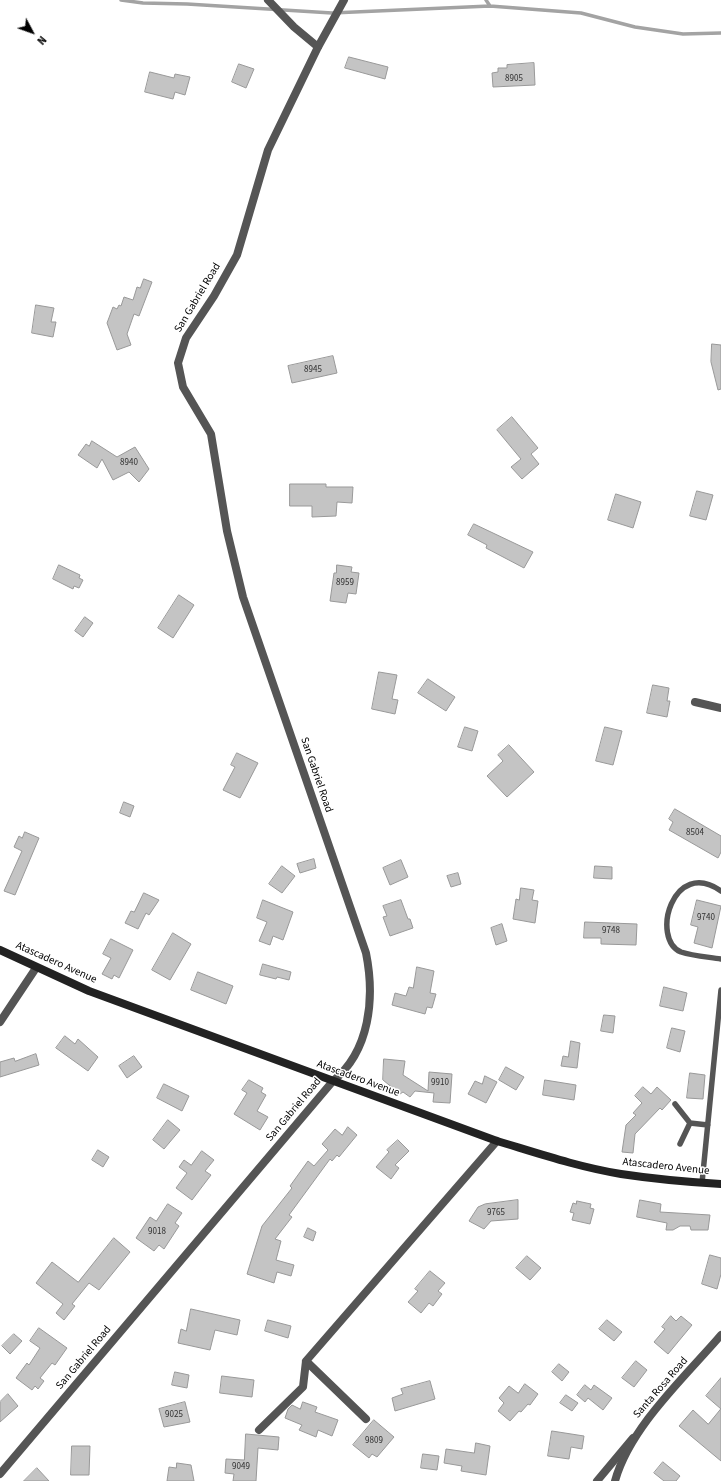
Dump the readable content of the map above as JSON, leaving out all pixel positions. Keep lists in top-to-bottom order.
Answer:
{
  "streets": {
    "main road": ["Atascadero Avenue"],
    "street": ["San Gabriel Road", "Santa Rosa Road"]
  },
  "crossings": [
    ["San Gabriel Road", "Atascadero Avenue"]
  ],
  "house_numbers": [
    "8905",
    "8945",
    "8940",
    "8959",
    "8504",
    "9740",
    "9748",
    "9910",
    "9765",
    "9018",
    "9025",
    "9809",
    "9049"
  ],
  "north": "bottom right"
}
